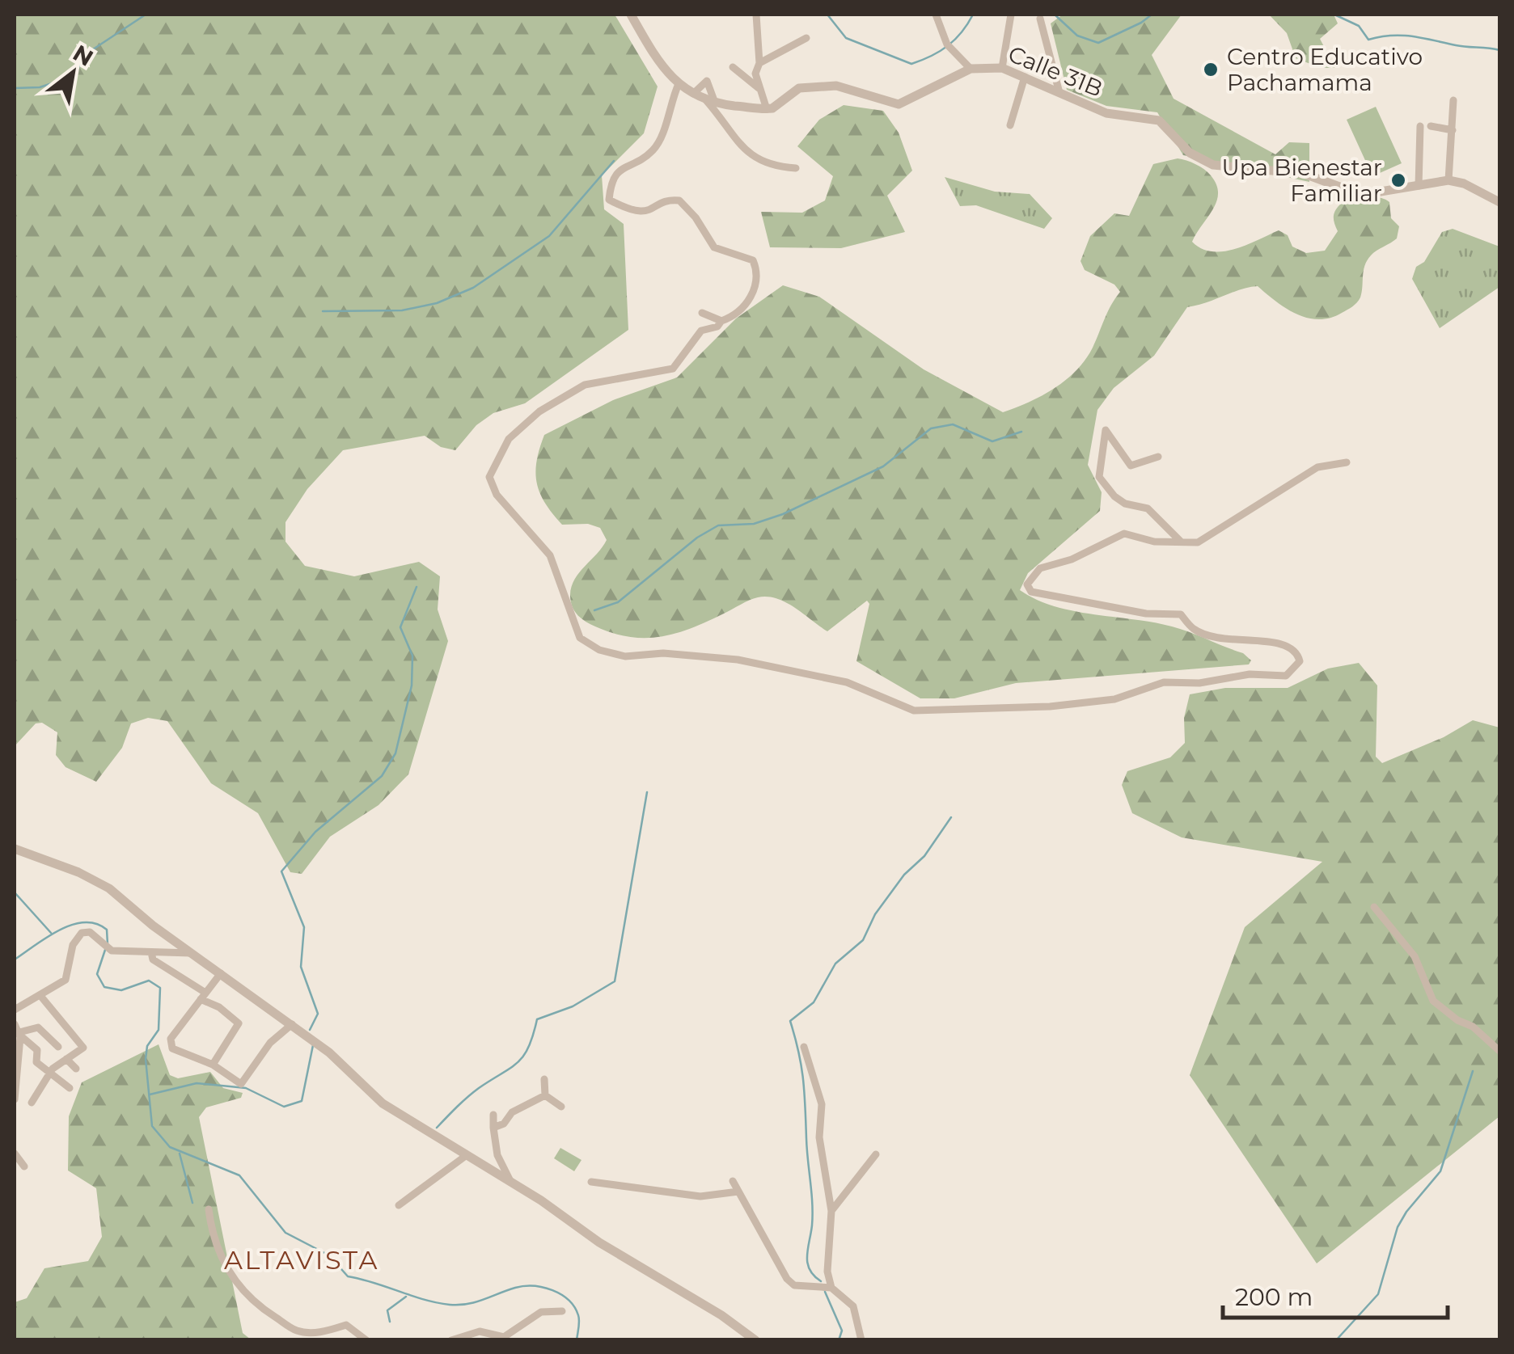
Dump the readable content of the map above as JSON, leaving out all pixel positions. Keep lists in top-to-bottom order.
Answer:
{
  "streets": {
    "street": ["Calle 31B"]
  },
  "districts": ["ALTAVISTA"],
  "places": ["Centro Educativo Pachamama", "Upa Bienestar Familiar"],
  "scale_bar": "200 m",
  "north": "top right"
}
